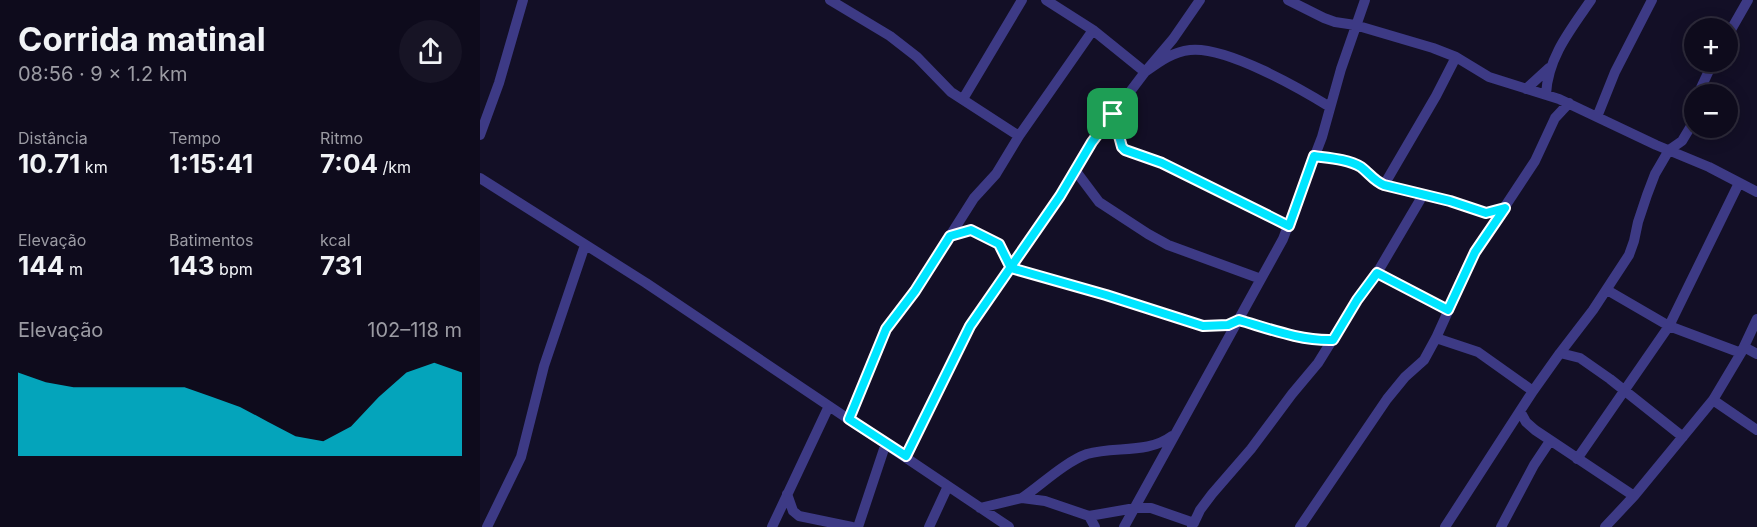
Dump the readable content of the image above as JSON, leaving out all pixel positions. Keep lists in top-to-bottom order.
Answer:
{
  "page": {
    "heading": ["Corrida matinal", "08:56 · 9 × 1.2 km"],
    "map_buttons": ["+", "−"],
    "stats": [
      ["Distância", "10.71 km"],
      ["Tempo", "1:15:41"],
      ["Ritmo", "7:04 /km"],
      ["Elevação", "144 m"],
      ["Batimentos", "143 bpm"],
      ["kcal", "731"]
    ],
    "chart": ["Elevação", "102–118 m"]
  }
}
